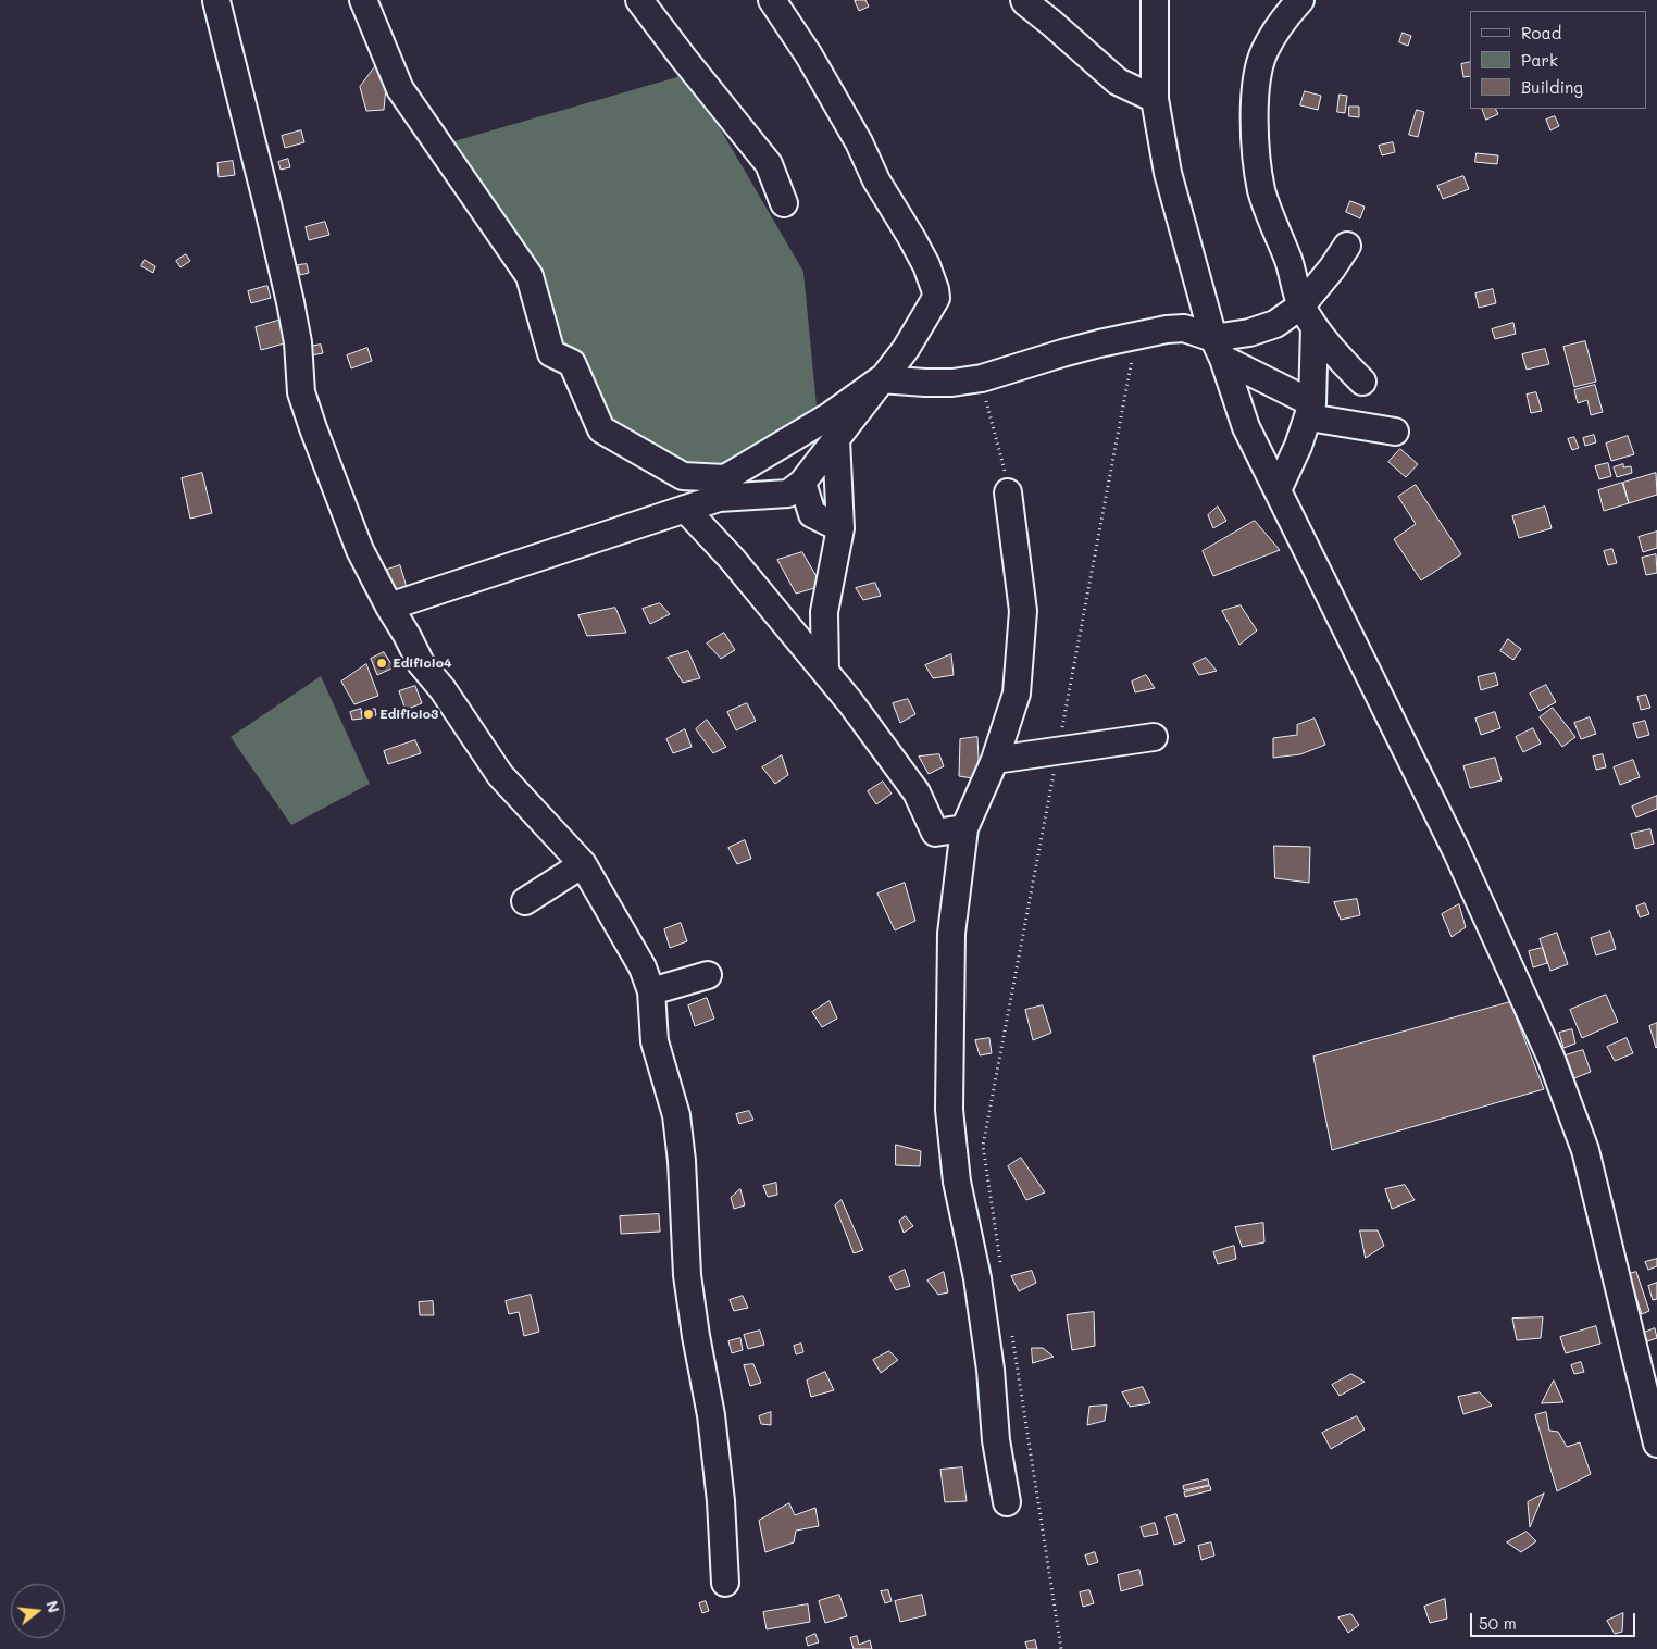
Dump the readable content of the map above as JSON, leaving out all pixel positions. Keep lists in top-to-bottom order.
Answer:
{
  "places": ["Edificio4", "Edificio3"],
  "legend": ["Road", "Park", "Building"],
  "scale_bar": "50 m",
  "north": "right"
}
